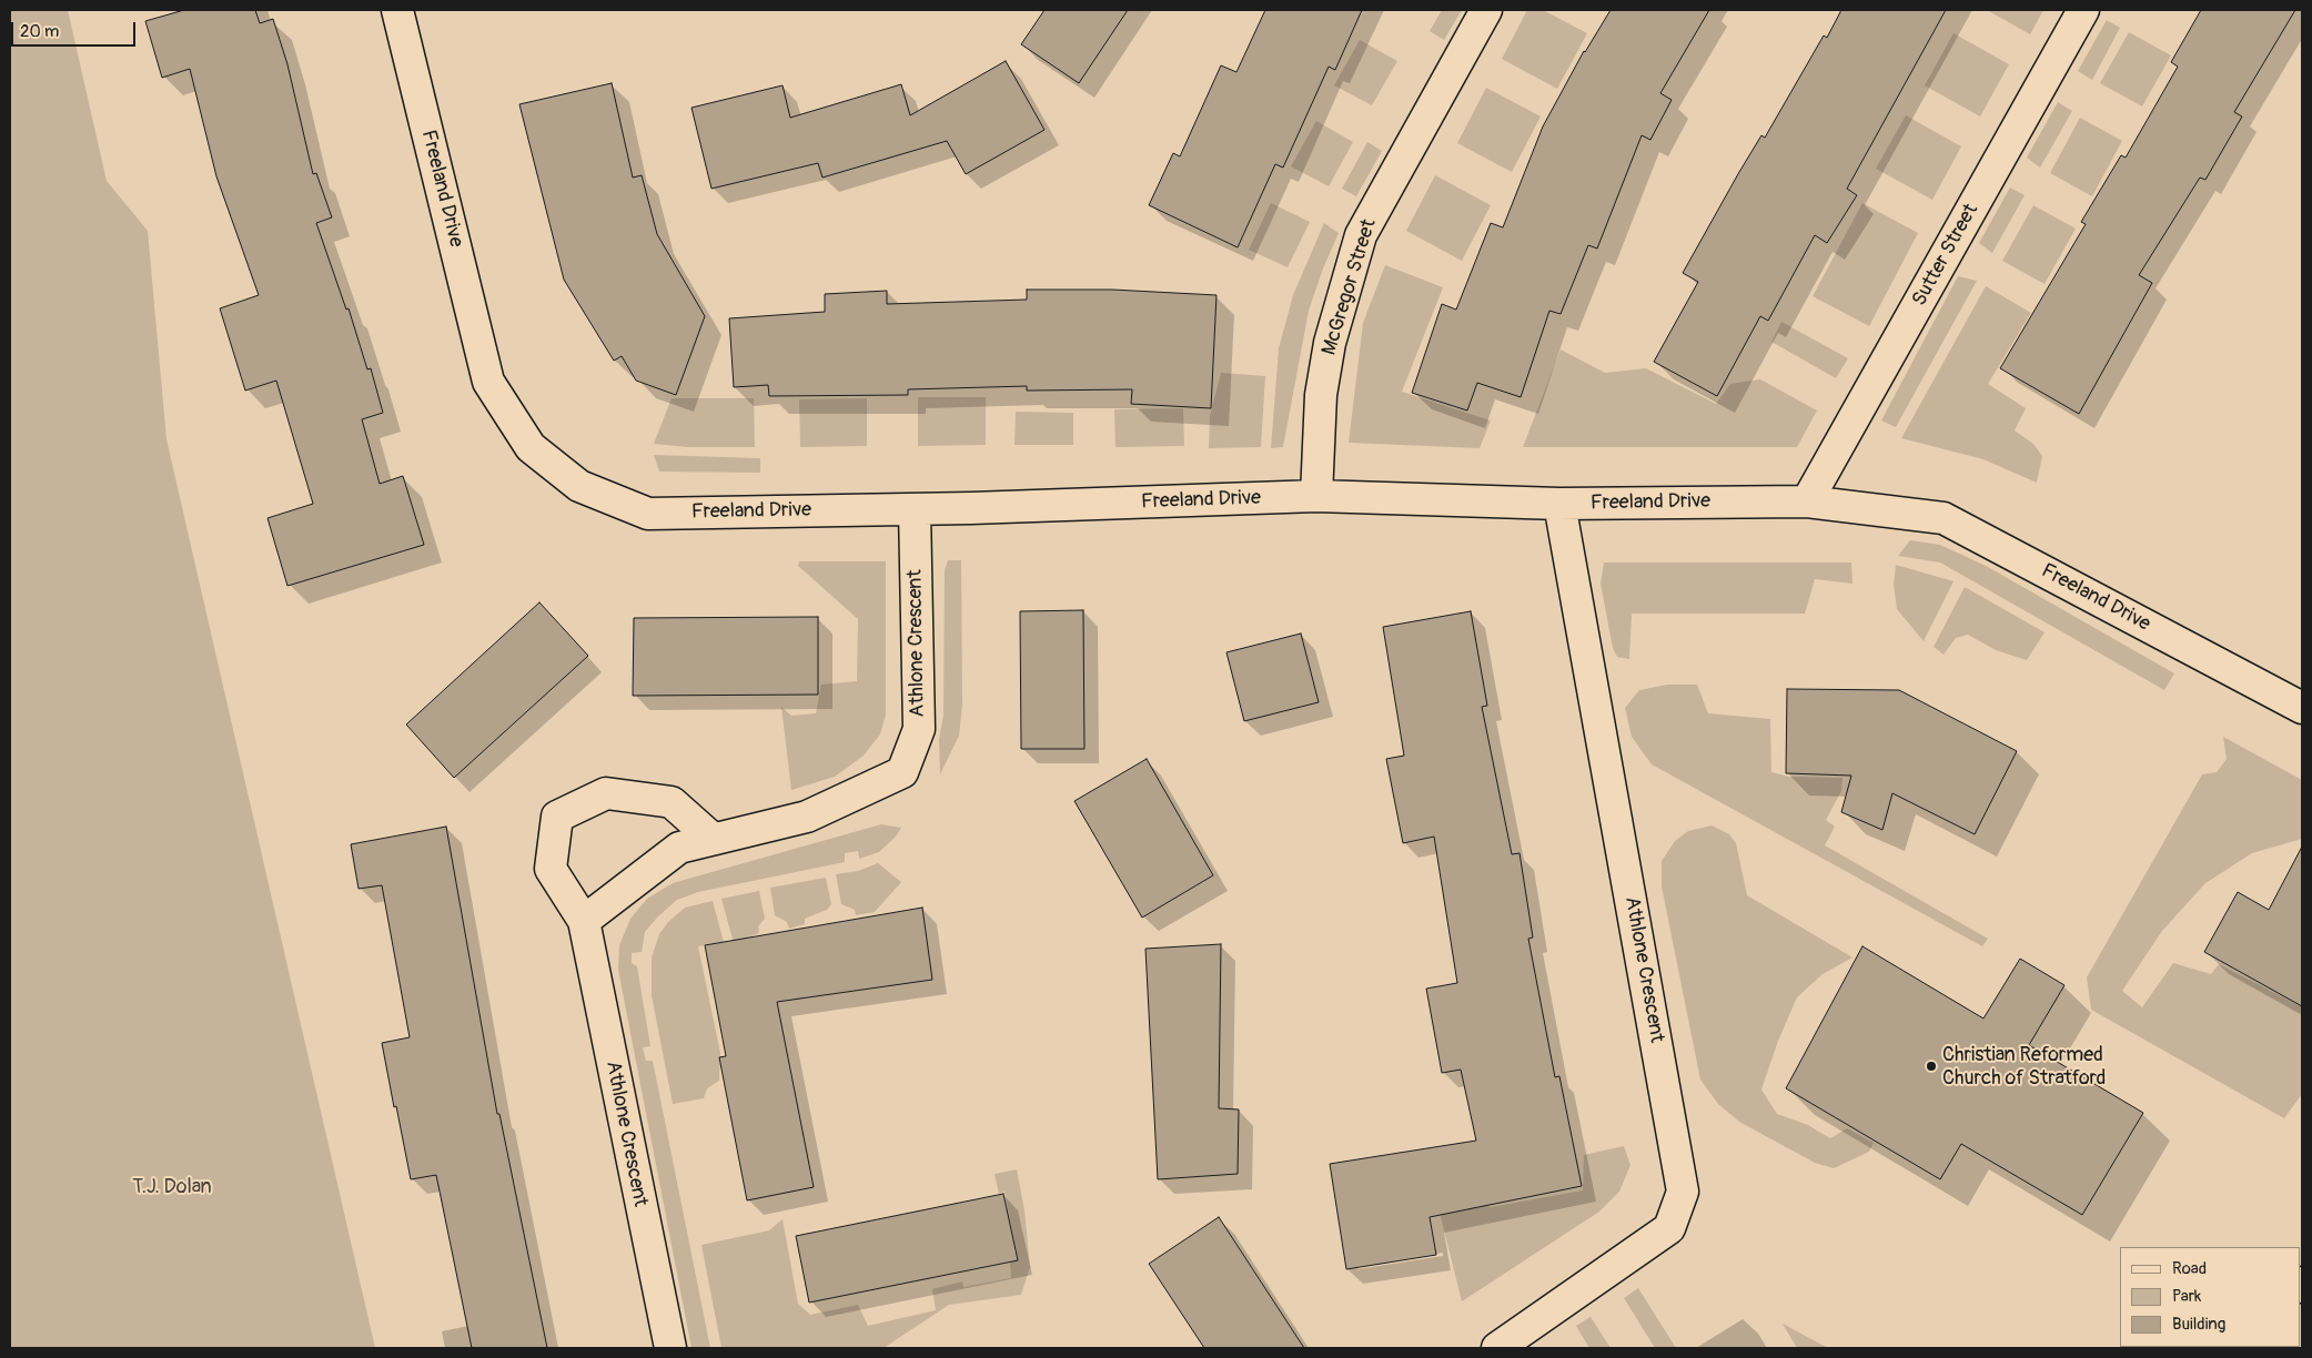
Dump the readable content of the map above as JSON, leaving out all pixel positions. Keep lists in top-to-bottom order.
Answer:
{
  "streets": {
    "street": [
      "Freeland Drive",
      "Sutter Street",
      "McGregor Street",
      "Athlone Crescent"
    ]
  },
  "crossings": [
    ["Freeland Drive", "Sutter Street"],
    ["Freeland Drive", "McGregor Street"],
    ["Freeland Drive", "Athlone Crescent"]
  ],
  "parks": ["T.J. Dolan"],
  "places": ["Christian Reformed Church of Stratford"],
  "legend": ["Road", "Park", "Building"],
  "scale_bar": "20 m"
}
